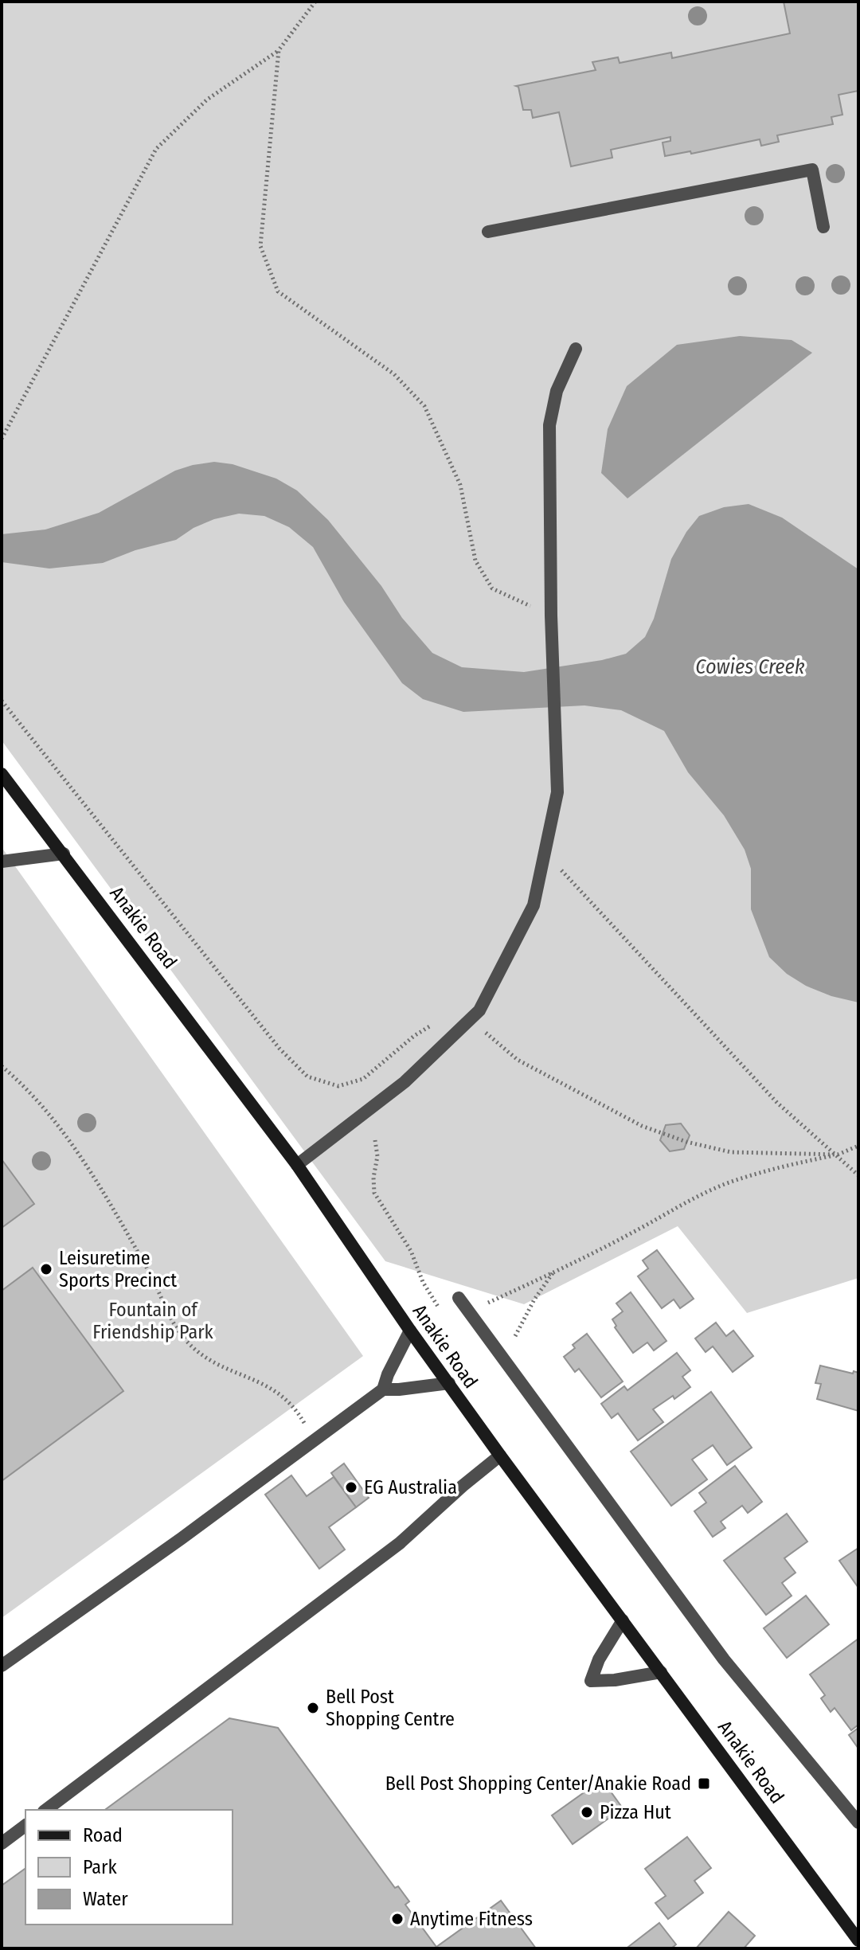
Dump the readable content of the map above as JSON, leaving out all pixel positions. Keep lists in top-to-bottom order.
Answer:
{
  "streets": {
    "main road": ["Anakie Road"]
  },
  "water": ["Cowies Creek"],
  "parks": ["Fountain of Friendship Park"],
  "places": {
    "other": [
      "Leisuretime Sports Precinct",
      "EG Australia",
      "Bell Post Shopping Centre",
      "Pizza Hut",
      "Anytime Fitness"
    ],
    "transit": ["Bell Post Shopping Center/Anakie Road"]
  },
  "legend": ["Road", "Park", "Water"]
}
